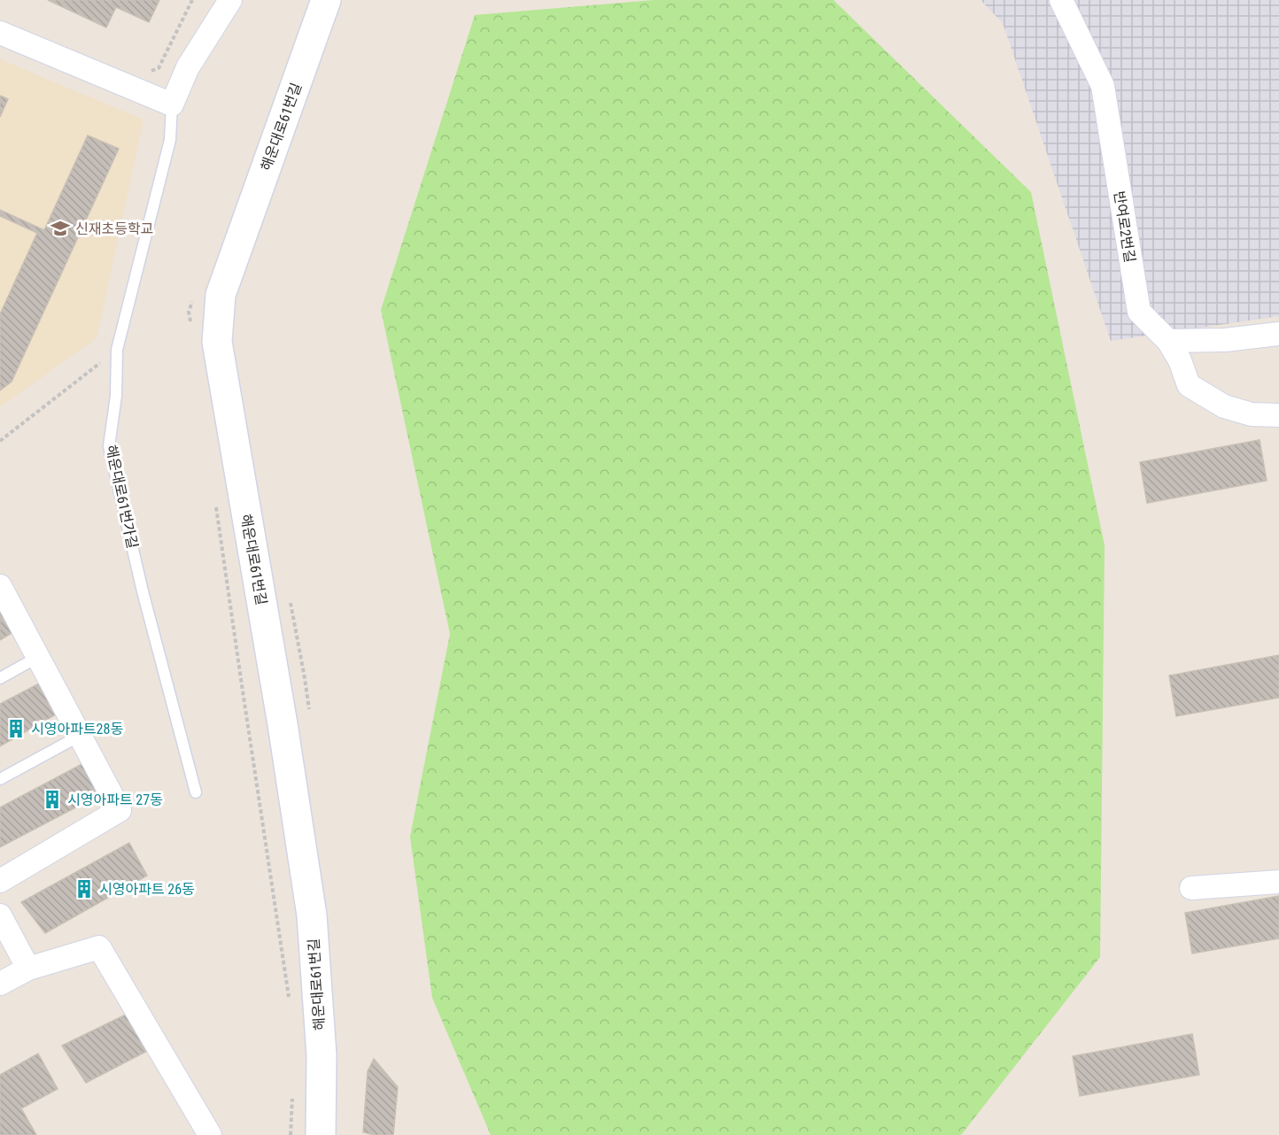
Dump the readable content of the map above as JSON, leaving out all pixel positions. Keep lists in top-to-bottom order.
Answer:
{
  "streets": {
    "main road": ["해운대로61번길"],
    "street": ["반여로2번길"],
    "lane": ["해운대로61번가길"]
  },
  "places": {
    "school or university": ["신재초등학교"],
    "building": ["시영아파트28동", "시영아파트 27동", "시영아파트 26동"]
  }
}
